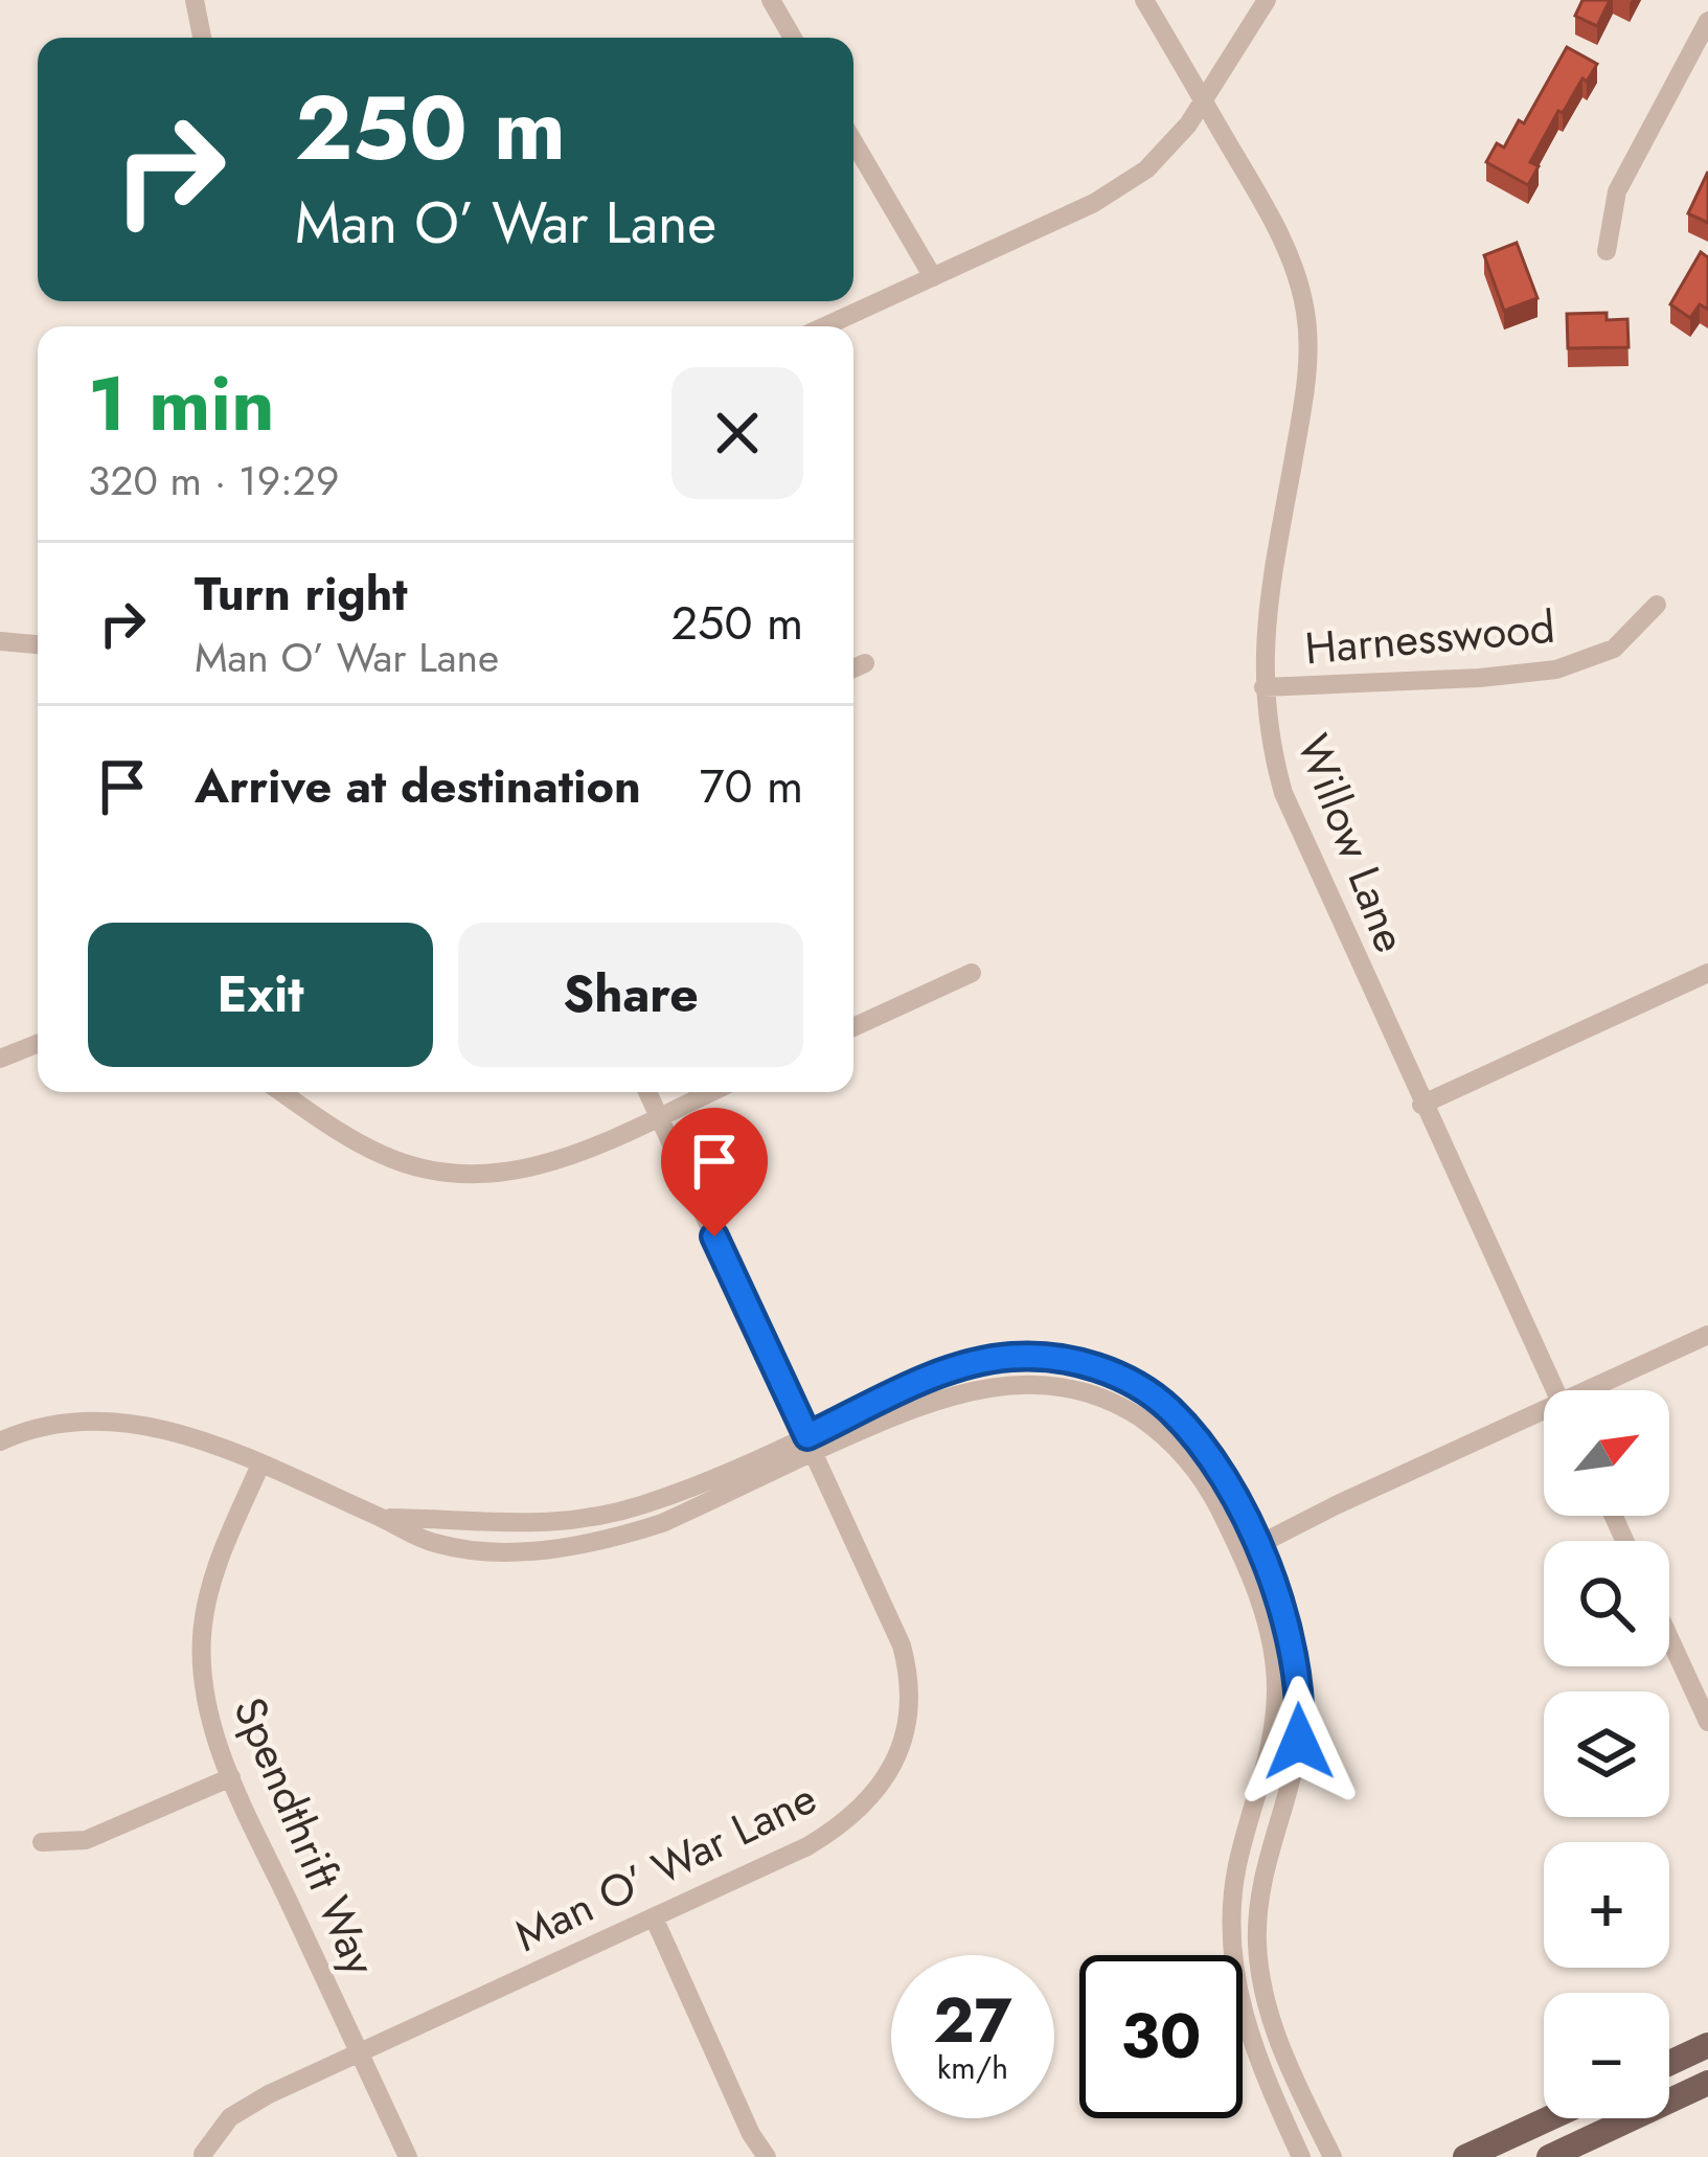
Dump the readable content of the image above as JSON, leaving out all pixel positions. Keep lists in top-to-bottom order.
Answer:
{
  "streets": {
    "street": [
      "Harnesswood",
      "Willow Lane",
      "Spendthrift Way",
      "Man O’ War Lane"
    ]
  },
  "crossings": [
    ["Harnesswood", "Willow Lane"],
    ["Spendthrift Way", "Man O’ War Lane"]
  ],
  "north": "top right",
  "page": {
    "turn": ["250 m", "Man O’ War Lane"],
    "heading": ["1 min", "320 m · 19:29"],
    "list": [
      {
        "name": "Turn right",
        "note": "Man O’ War Lane",
        "value": "250 m"
      },
      {
        "name": "Arrive at destination",
        "value": "70 m"
      }
    ],
    "buttons": ["Exit", "Share"],
    "map_buttons": ["+", "−"],
    "speed": "27 km/h",
    "limit": "30"
  }
}
